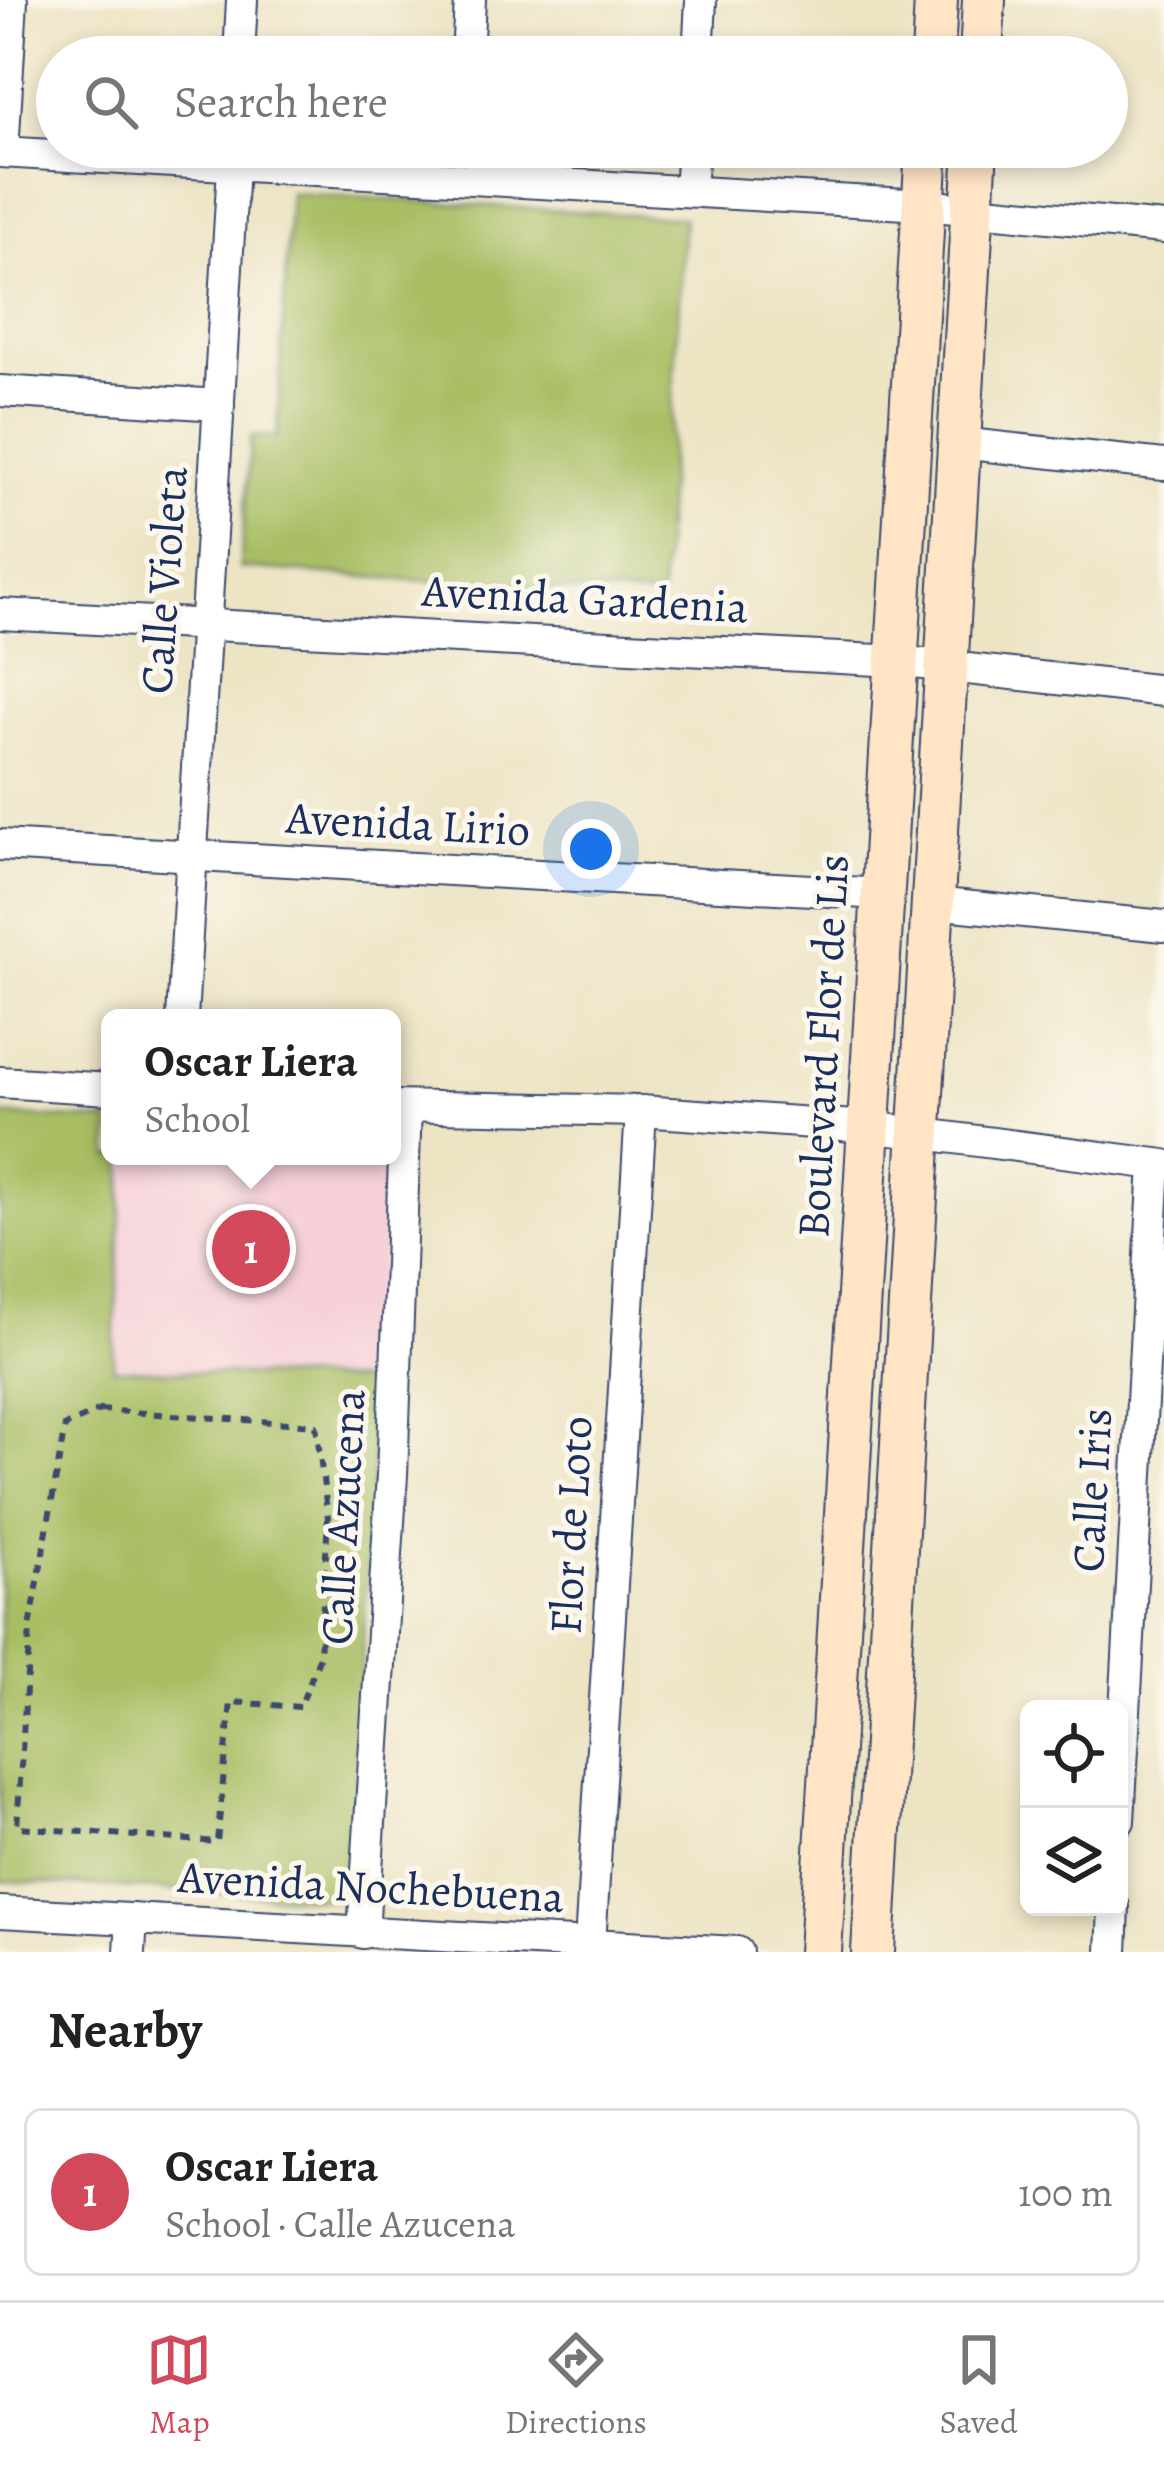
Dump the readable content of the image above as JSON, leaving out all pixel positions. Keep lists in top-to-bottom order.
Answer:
{
  "streets": {
    "street": [
      "Calle Violeta",
      "Avenida Gardenia",
      "Avenida Lirio",
      "Boulevard Flor de Lis",
      "Calle Iris",
      "Calle Azucena",
      "Flor de Loto",
      "Avenida Nochebuena"
    ]
  },
  "crossings": [
    ["Calle Violeta", "Avenida Gardenia"],
    ["Calle Violeta", "Avenida Lirio"],
    ["Avenida Gardenia", "Boulevard Flor de Lis"],
    ["Avenida Lirio", "Boulevard Flor de Lis"],
    ["Calle Azucena", "Avenida Nochebuena"],
    ["Flor de Loto", "Avenida Nochebuena"]
  ],
  "page": {
    "search": "Search here",
    "popup": ["Oscar Liera", "School"],
    "pins": "1",
    "heading": "Nearby",
    "list": [
      {
        "mark": "1",
        "name": "Oscar Liera",
        "note": "School · Calle Azucena",
        "value": "100 m"
      }
    ],
    "nav": ["Map", "Directions", "Saved"]
  }
}
